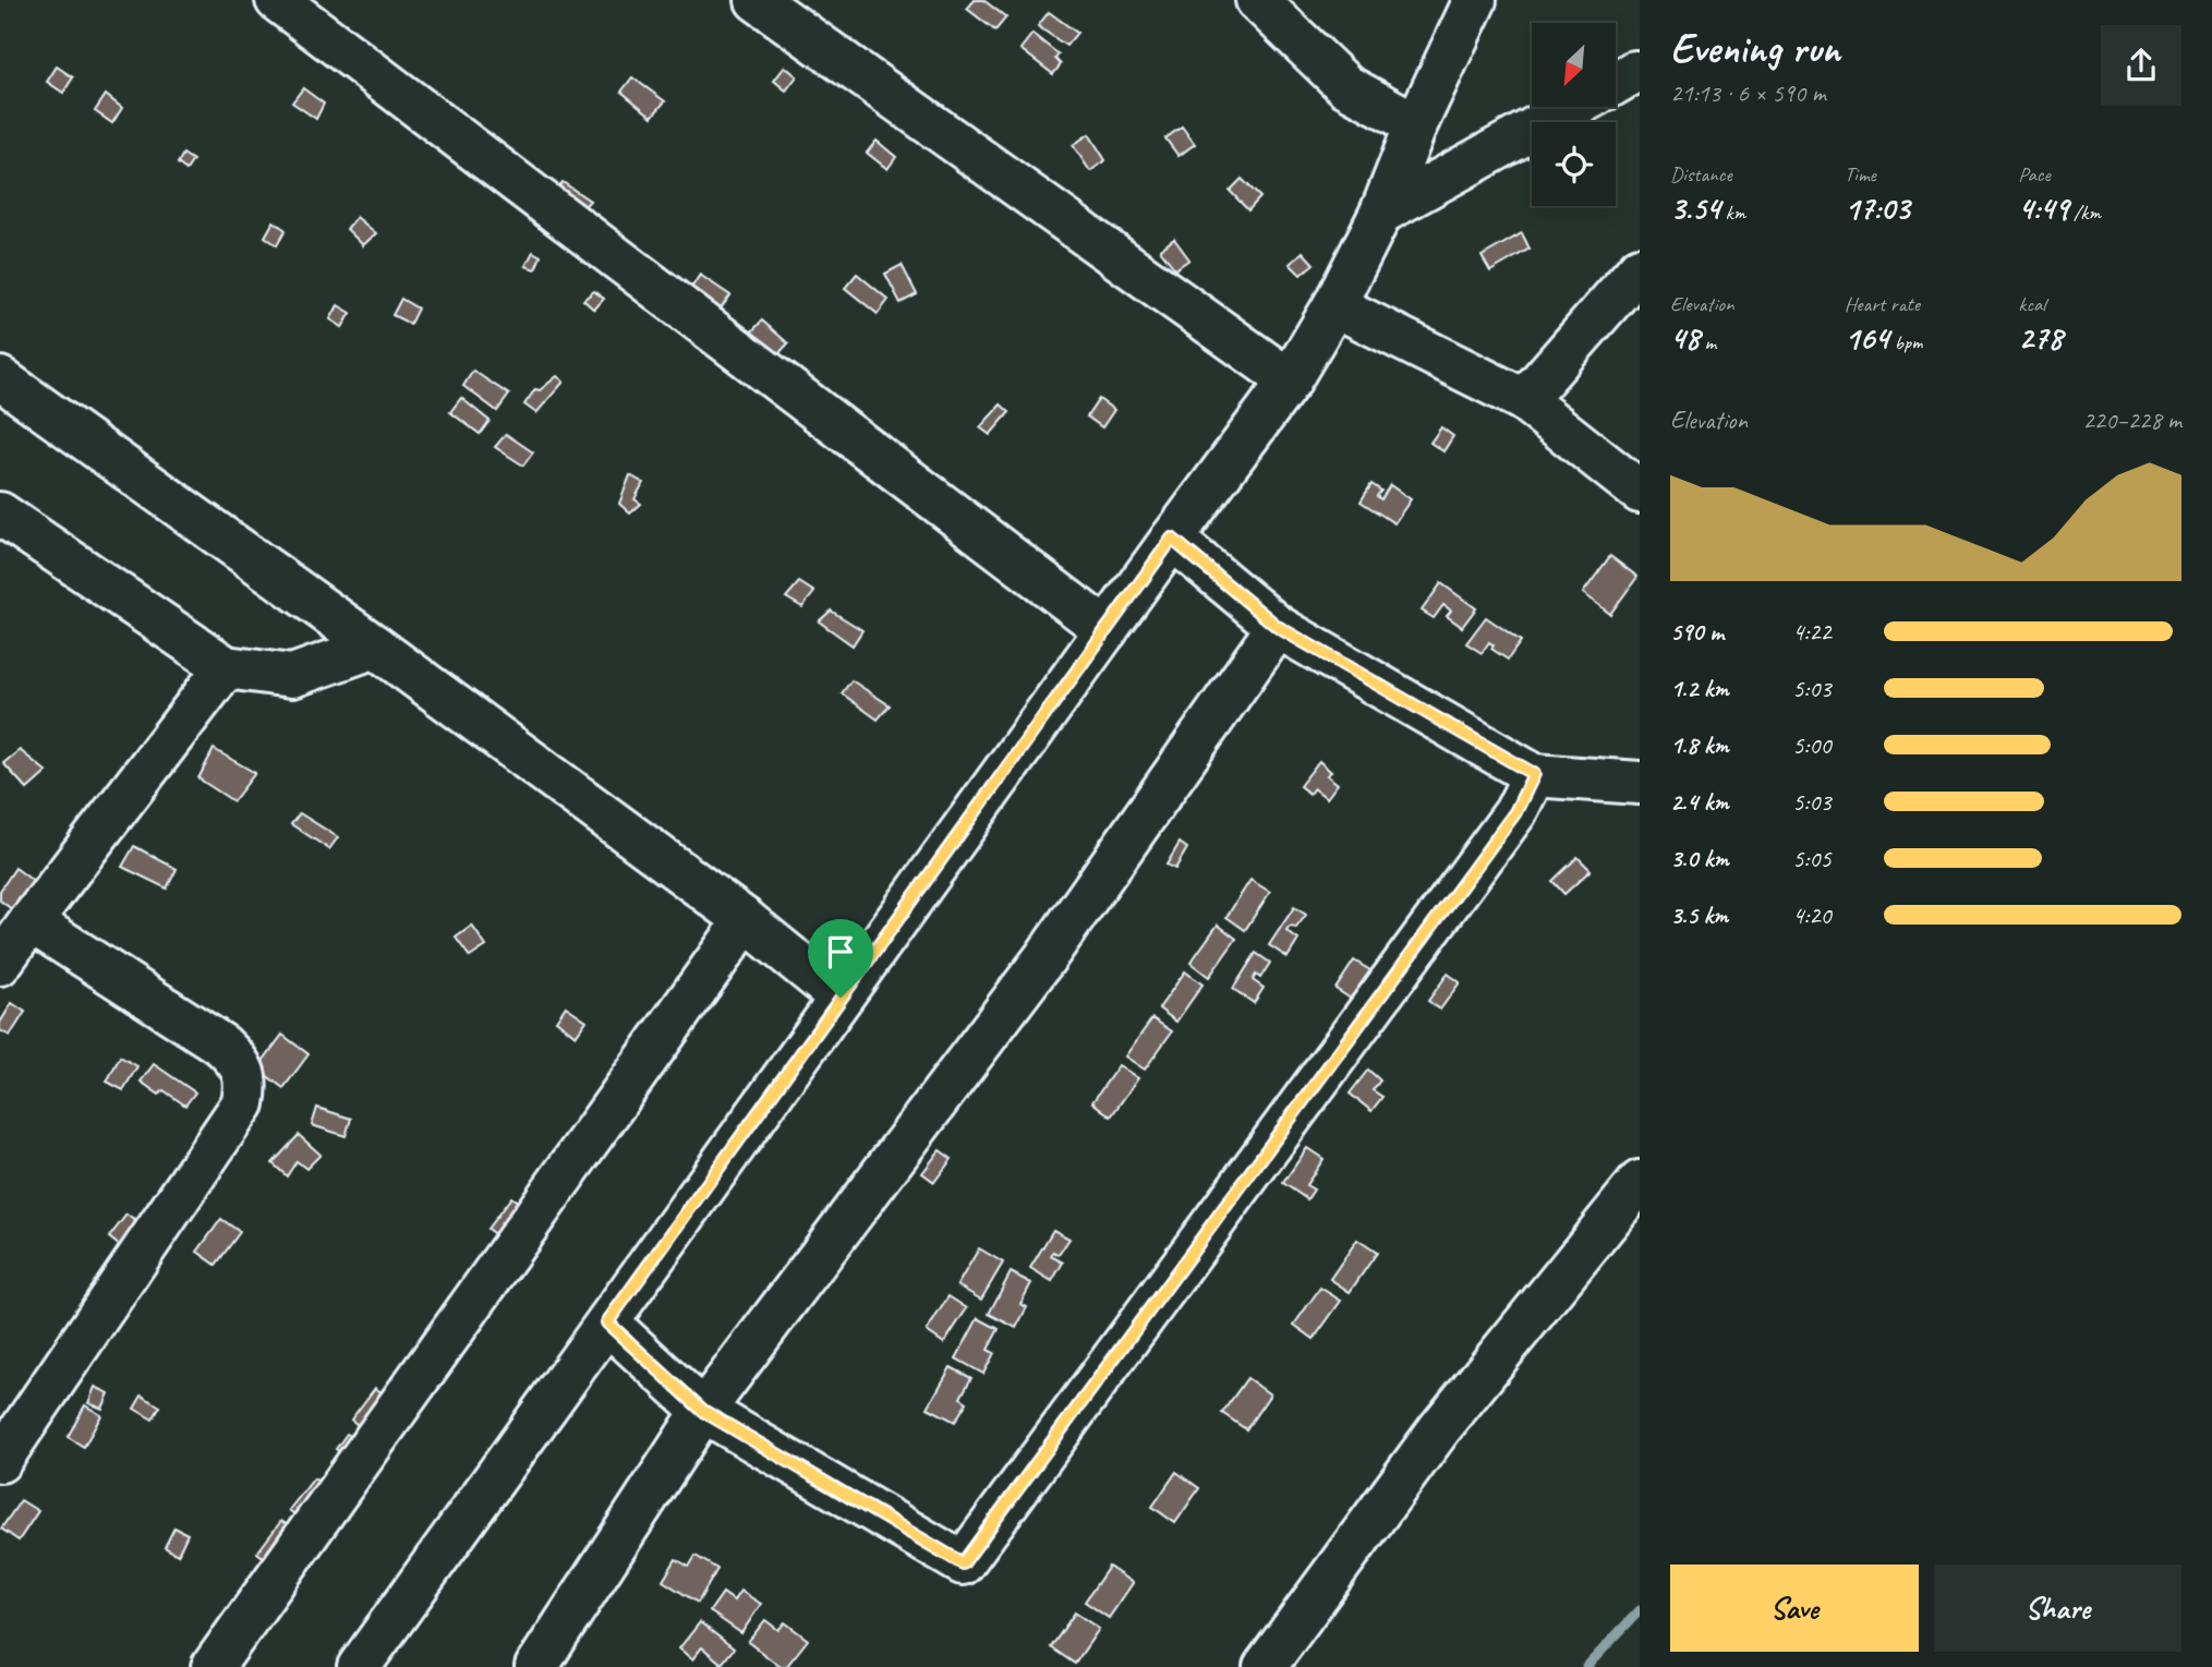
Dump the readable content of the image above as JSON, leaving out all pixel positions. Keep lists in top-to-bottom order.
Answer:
{
  "north": "bottom left",
  "page": {
    "heading": ["Evening run", "21:13 · 6 × 590 m"],
    "stats": [
      ["Distance", "3.54 km"],
      ["Time", "17:03"],
      ["Pace", "4:49 /km"],
      ["Elevation", "48 m"],
      ["Heart rate", "164 bpm"],
      ["kcal", "278"]
    ],
    "chart": ["Elevation", "220–228 m"],
    "list": [
      {
        "name": "590 m",
        "note": "4:22"
      },
      {
        "name": "1.2 km",
        "note": "5:03"
      },
      {
        "name": "1.8 km",
        "note": "5:00"
      },
      {
        "name": "2.4 km",
        "note": "5:03"
      },
      {
        "name": "3.0 km",
        "note": "5:05"
      },
      {
        "name": "3.5 km",
        "note": "4:20"
      }
    ],
    "buttons": ["Save", "Share"]
  }
}
